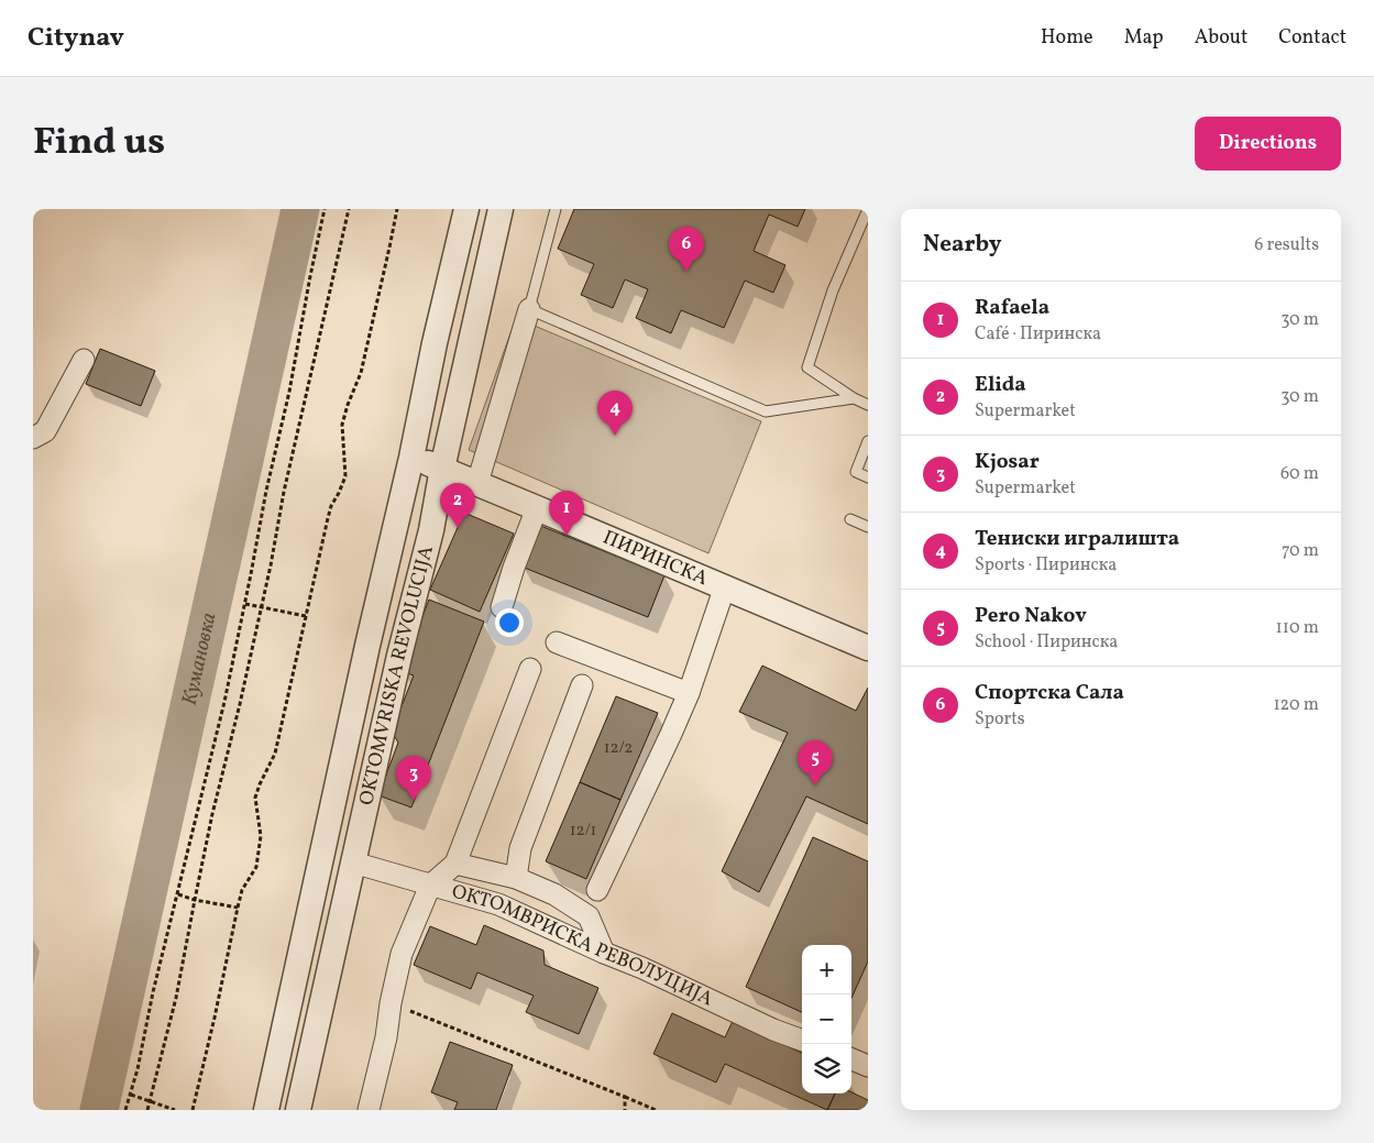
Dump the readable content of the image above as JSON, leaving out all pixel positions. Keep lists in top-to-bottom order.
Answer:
{
  "streets": {
    "street": ["ПИРИНСКА", "OKTOMVRISKA REVOLUCIJA", "ОКТОМВРИСКА РЕВОЛУЦИЈА"]
  },
  "crossings": [
    ["ПИРИНСКА", "OKTOMVRISKA REVOLUCIJA"],
    ["OKTOMVRISKA REVOLUCIJA", "ОКТОМВРИСКА РЕВОЛУЦИЈА"]
  ],
  "water": ["Кумановка"],
  "house_numbers": ["12/2", "12/1"],
  "page": {
    "header": "Citynav",
    "nav": [
      "Home",
      "Map",
      "About",
      "Contact"
    ],
    "title": "Find us",
    "buttons": "Directions",
    "heading": ["Nearby", "6 results"],
    "pins": [
      "6",
      "4",
      "2",
      "1",
      "5",
      "3"
    ],
    "list": [
      {
        "mark": "1",
        "name": "Rafaela",
        "note": "Café · Пиринска",
        "value": "30 m"
      },
      {
        "mark": "2",
        "name": "Elida",
        "note": "Supermarket",
        "value": "30 m"
      },
      {
        "mark": "3",
        "name": "Kjosar",
        "note": "Supermarket",
        "value": "60 m"
      },
      {
        "mark": "4",
        "name": "Тениски игралишта",
        "note": "Sports · Пиринска",
        "value": "70 m"
      },
      {
        "mark": "5",
        "name": "Pero Nakov",
        "note": "School · Пиринска",
        "value": "110 m"
      },
      {
        "mark": "6",
        "name": "Спортска Сала",
        "note": "Sports",
        "value": "120 m"
      }
    ],
    "map_buttons": ["+", "−"]
  }
}
